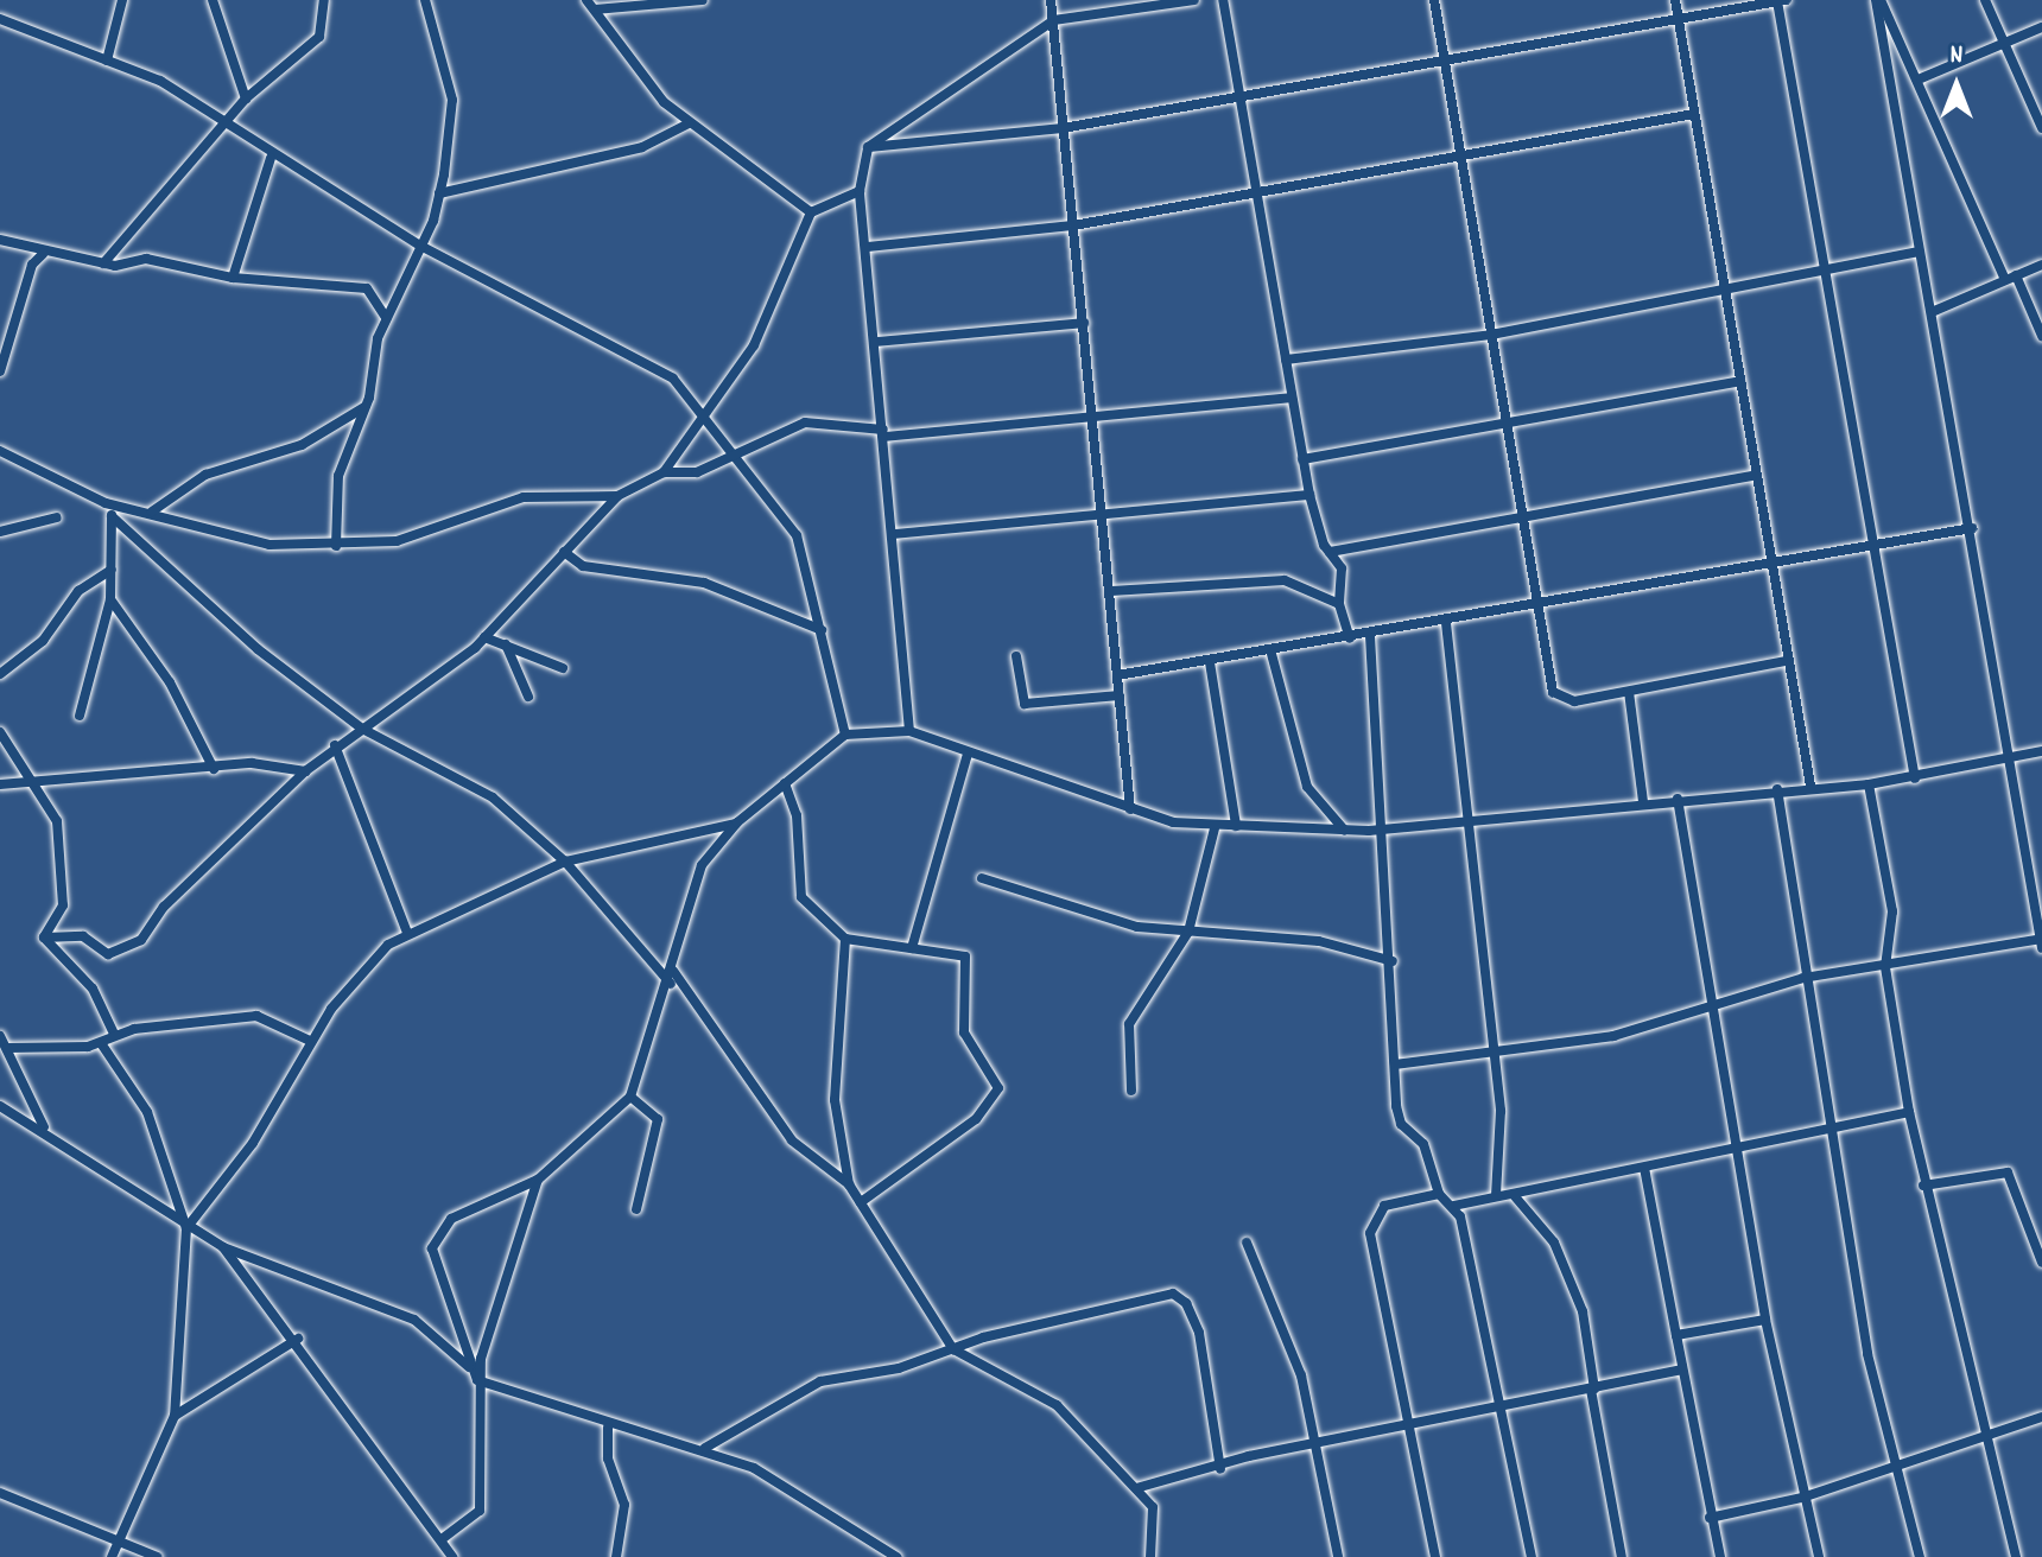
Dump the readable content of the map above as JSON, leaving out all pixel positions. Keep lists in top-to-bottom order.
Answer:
{
  "north": "top"
}
